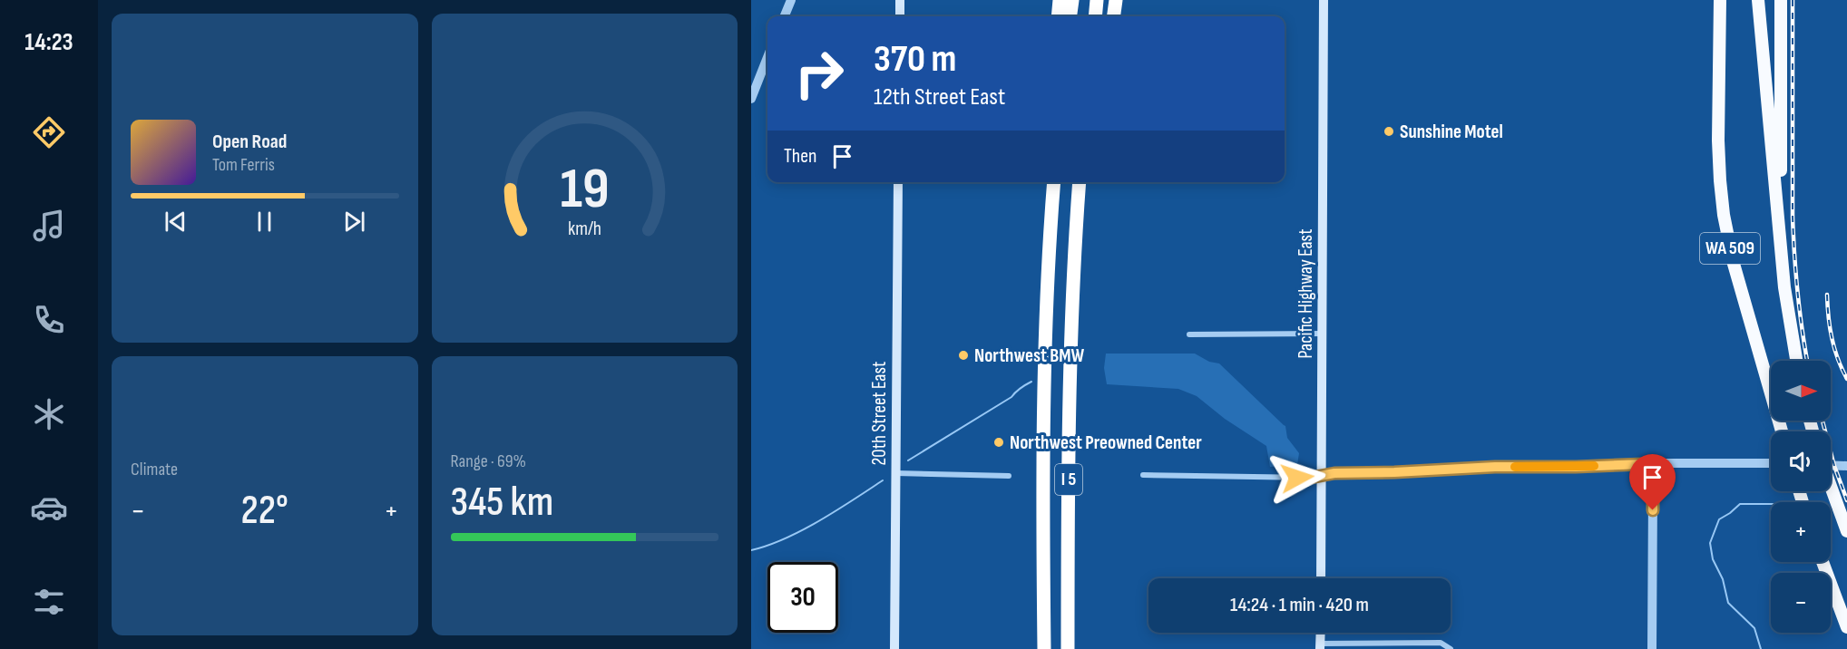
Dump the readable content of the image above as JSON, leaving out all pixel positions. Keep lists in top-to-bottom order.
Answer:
{
  "streets": {
    "highway": ["WA 509", "I 5"],
    "main road": ["Pacific Highway East", "20th Street East"]
  },
  "places": ["Sunshine Motel", "Northwest BMW", "Northwest Preowned Center"],
  "north": "right",
  "page": {
    "tabs": "14:23",
    "turn": ["370 m", "12th Street East"],
    "song": ["Open Road", "Tom Ferris"],
    "then": "Then",
    "tile": [
      "Climate",
      ["Range · 69%", "345 km"]
    ],
    "map_buttons": ["+", "−"],
    "heat": ["−", "22°", "+"],
    "limit": "30",
    "trip": "14:24 · 1 min · 420 m",
    "gauge": ["19", "km/h"]
  }
}
